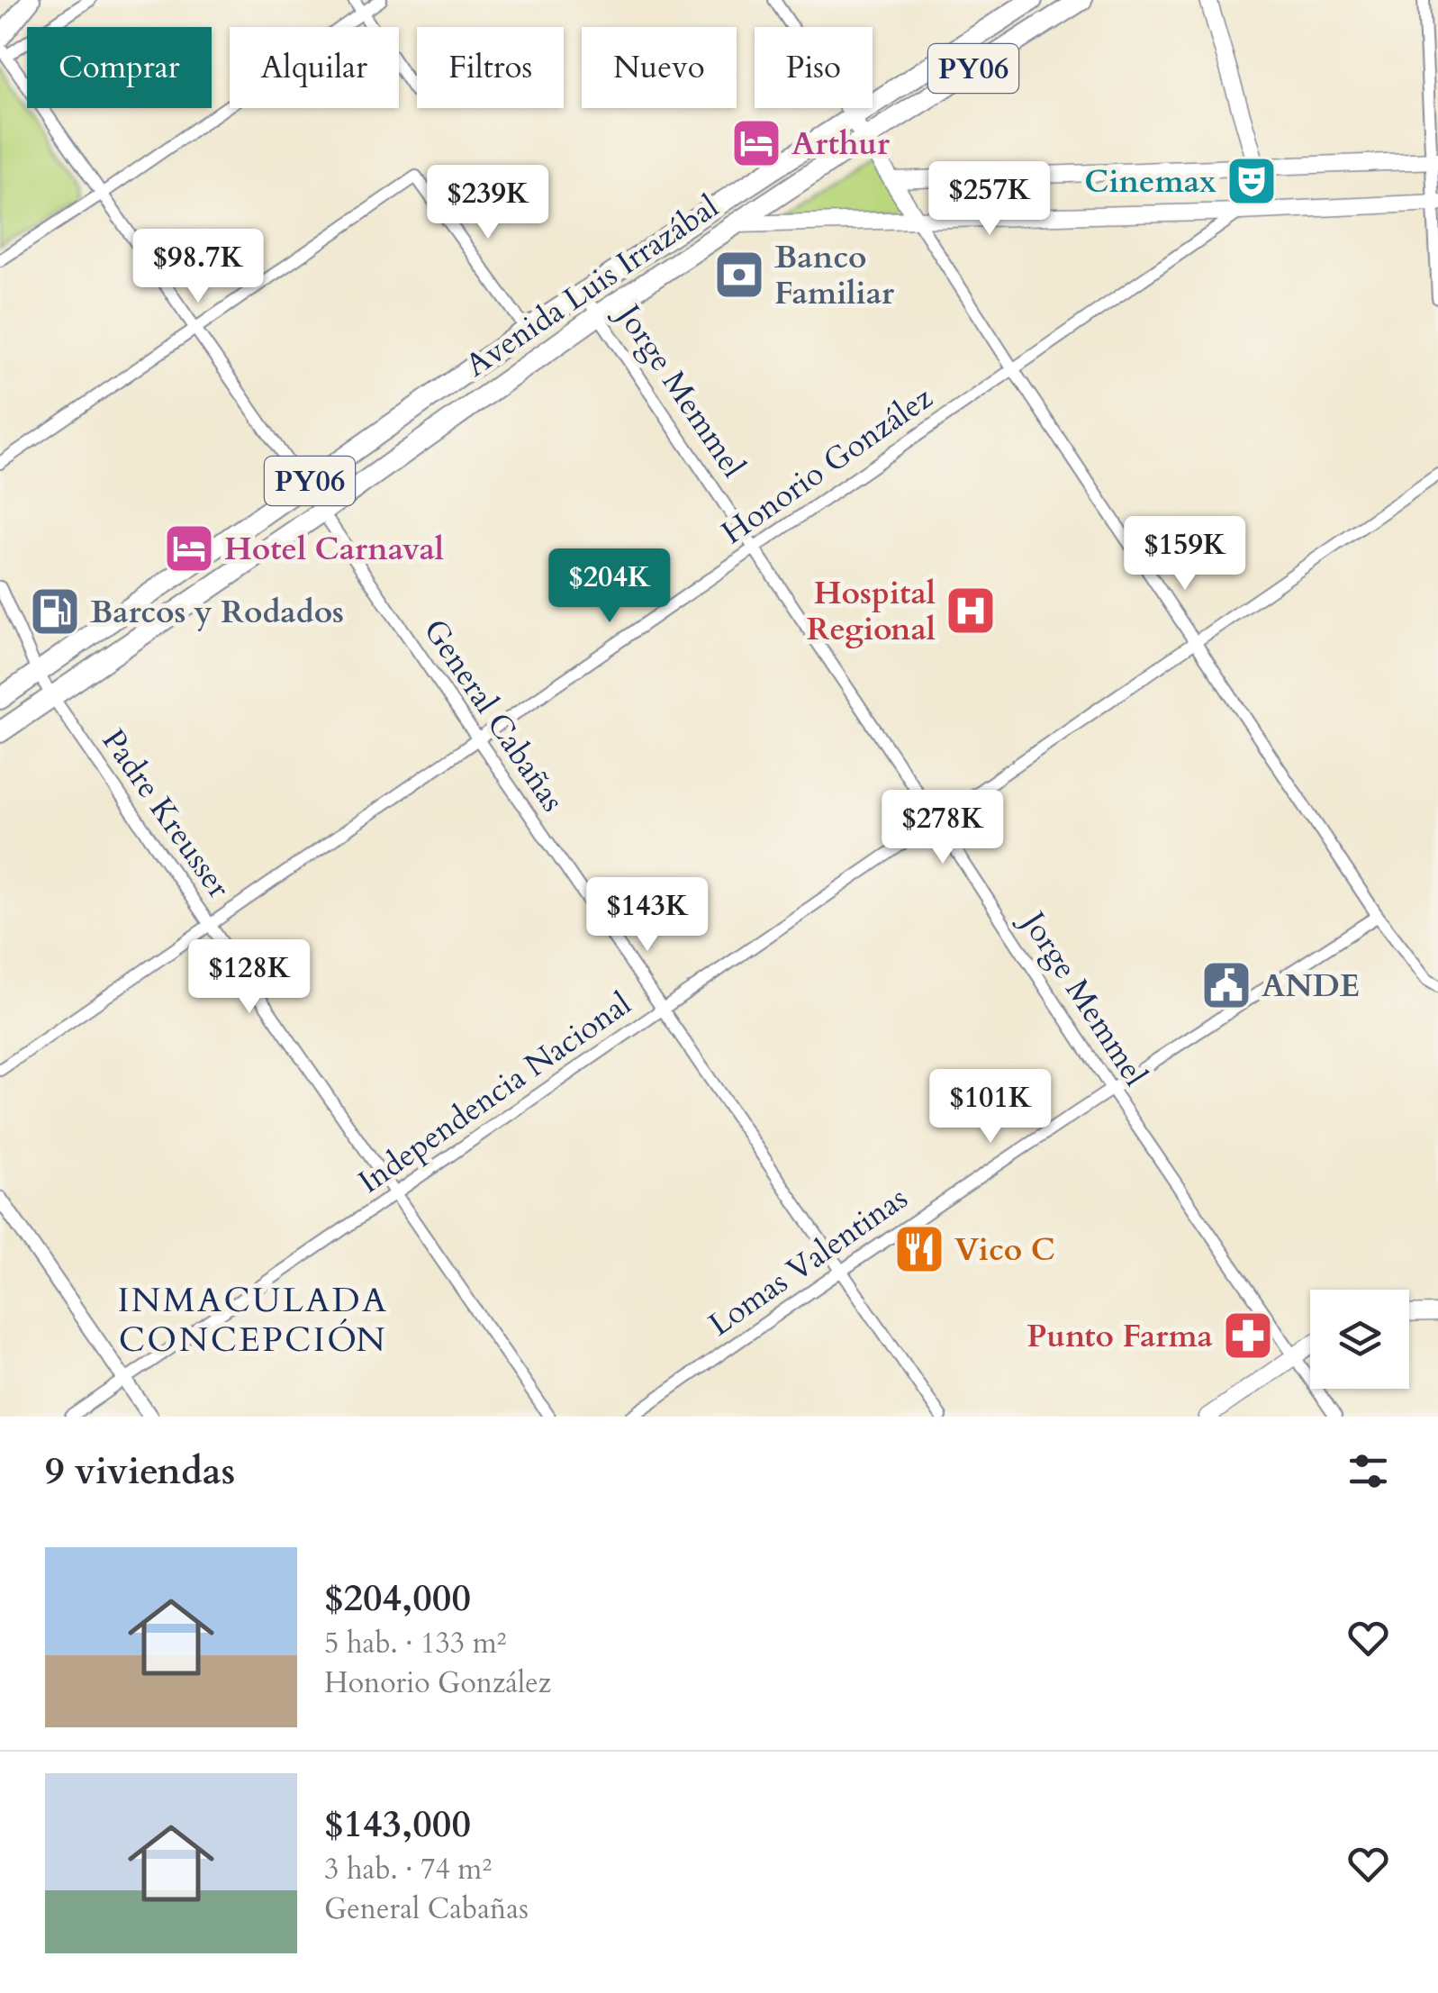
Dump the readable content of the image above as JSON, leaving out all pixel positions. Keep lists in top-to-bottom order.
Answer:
{
  "streets": {
    "highway": ["PY06", "Avenida Luis Irrazábal"],
    "street": [
      "Jorge Memmel",
      "Honorio González",
      "General Cabañas",
      "Padre Kreusser",
      "Independencia Nacional",
      "Lomas Valentinas"
    ]
  },
  "crossings": [
    ["PY06", "Avenida Luis Irrazábal"],
    ["PY06", "General Cabañas"],
    ["PY06", "Padre Kreusser"],
    ["Avenida Luis Irrazábal", "Jorge Memmel"],
    ["Avenida Luis Irrazábal", "General Cabañas"],
    ["Avenida Luis Irrazábal", "Padre Kreusser"],
    ["Jorge Memmel", "Honorio González"],
    ["Jorge Memmel", "Independencia Nacional"],
    ["Jorge Memmel", "Lomas Valentinas"],
    ["Honorio González", "General Cabañas"],
    ["Honorio González", "Padre Kreusser"],
    ["General Cabañas", "Independencia Nacional"],
    ["General Cabañas", "Lomas Valentinas"],
    ["Padre Kreusser", "Independencia Nacional"]
  ],
  "districts": ["INMACULADA CONCEPCIÓN"],
  "places": {
    "hotel": ["Arthur", "Hotel Carnaval"],
    "theatre": ["Cinemax"],
    "bank": ["Banco Familiar"],
    "hospital": ["Hospital Regional"],
    "fuel station": ["Barcos y Rodados"],
    "public building": ["ANDE"],
    "restaurant": ["Vico C"],
    "pharmacy": ["Punto Farma"]
  },
  "page": {
    "chip": [
      "Comprar",
      "Alquilar",
      "Filtros",
      "Nuevo",
      "Piso"
    ],
    "price": [
      "$257K",
      "$239K",
      "$98.7K",
      "$159K",
      "$204K",
      "$278K",
      "$143K",
      "$128K",
      "$101K"
    ],
    "heading": "9 viviendas",
    "list": [
      {
        "name": "$204,000",
        "note": "5 hab. · 133 m² · Honorio González"
      },
      {
        "name": "$143,000",
        "note": "3 hab. · 74 m² · General Cabañas"
      }
    ]
  }
}
